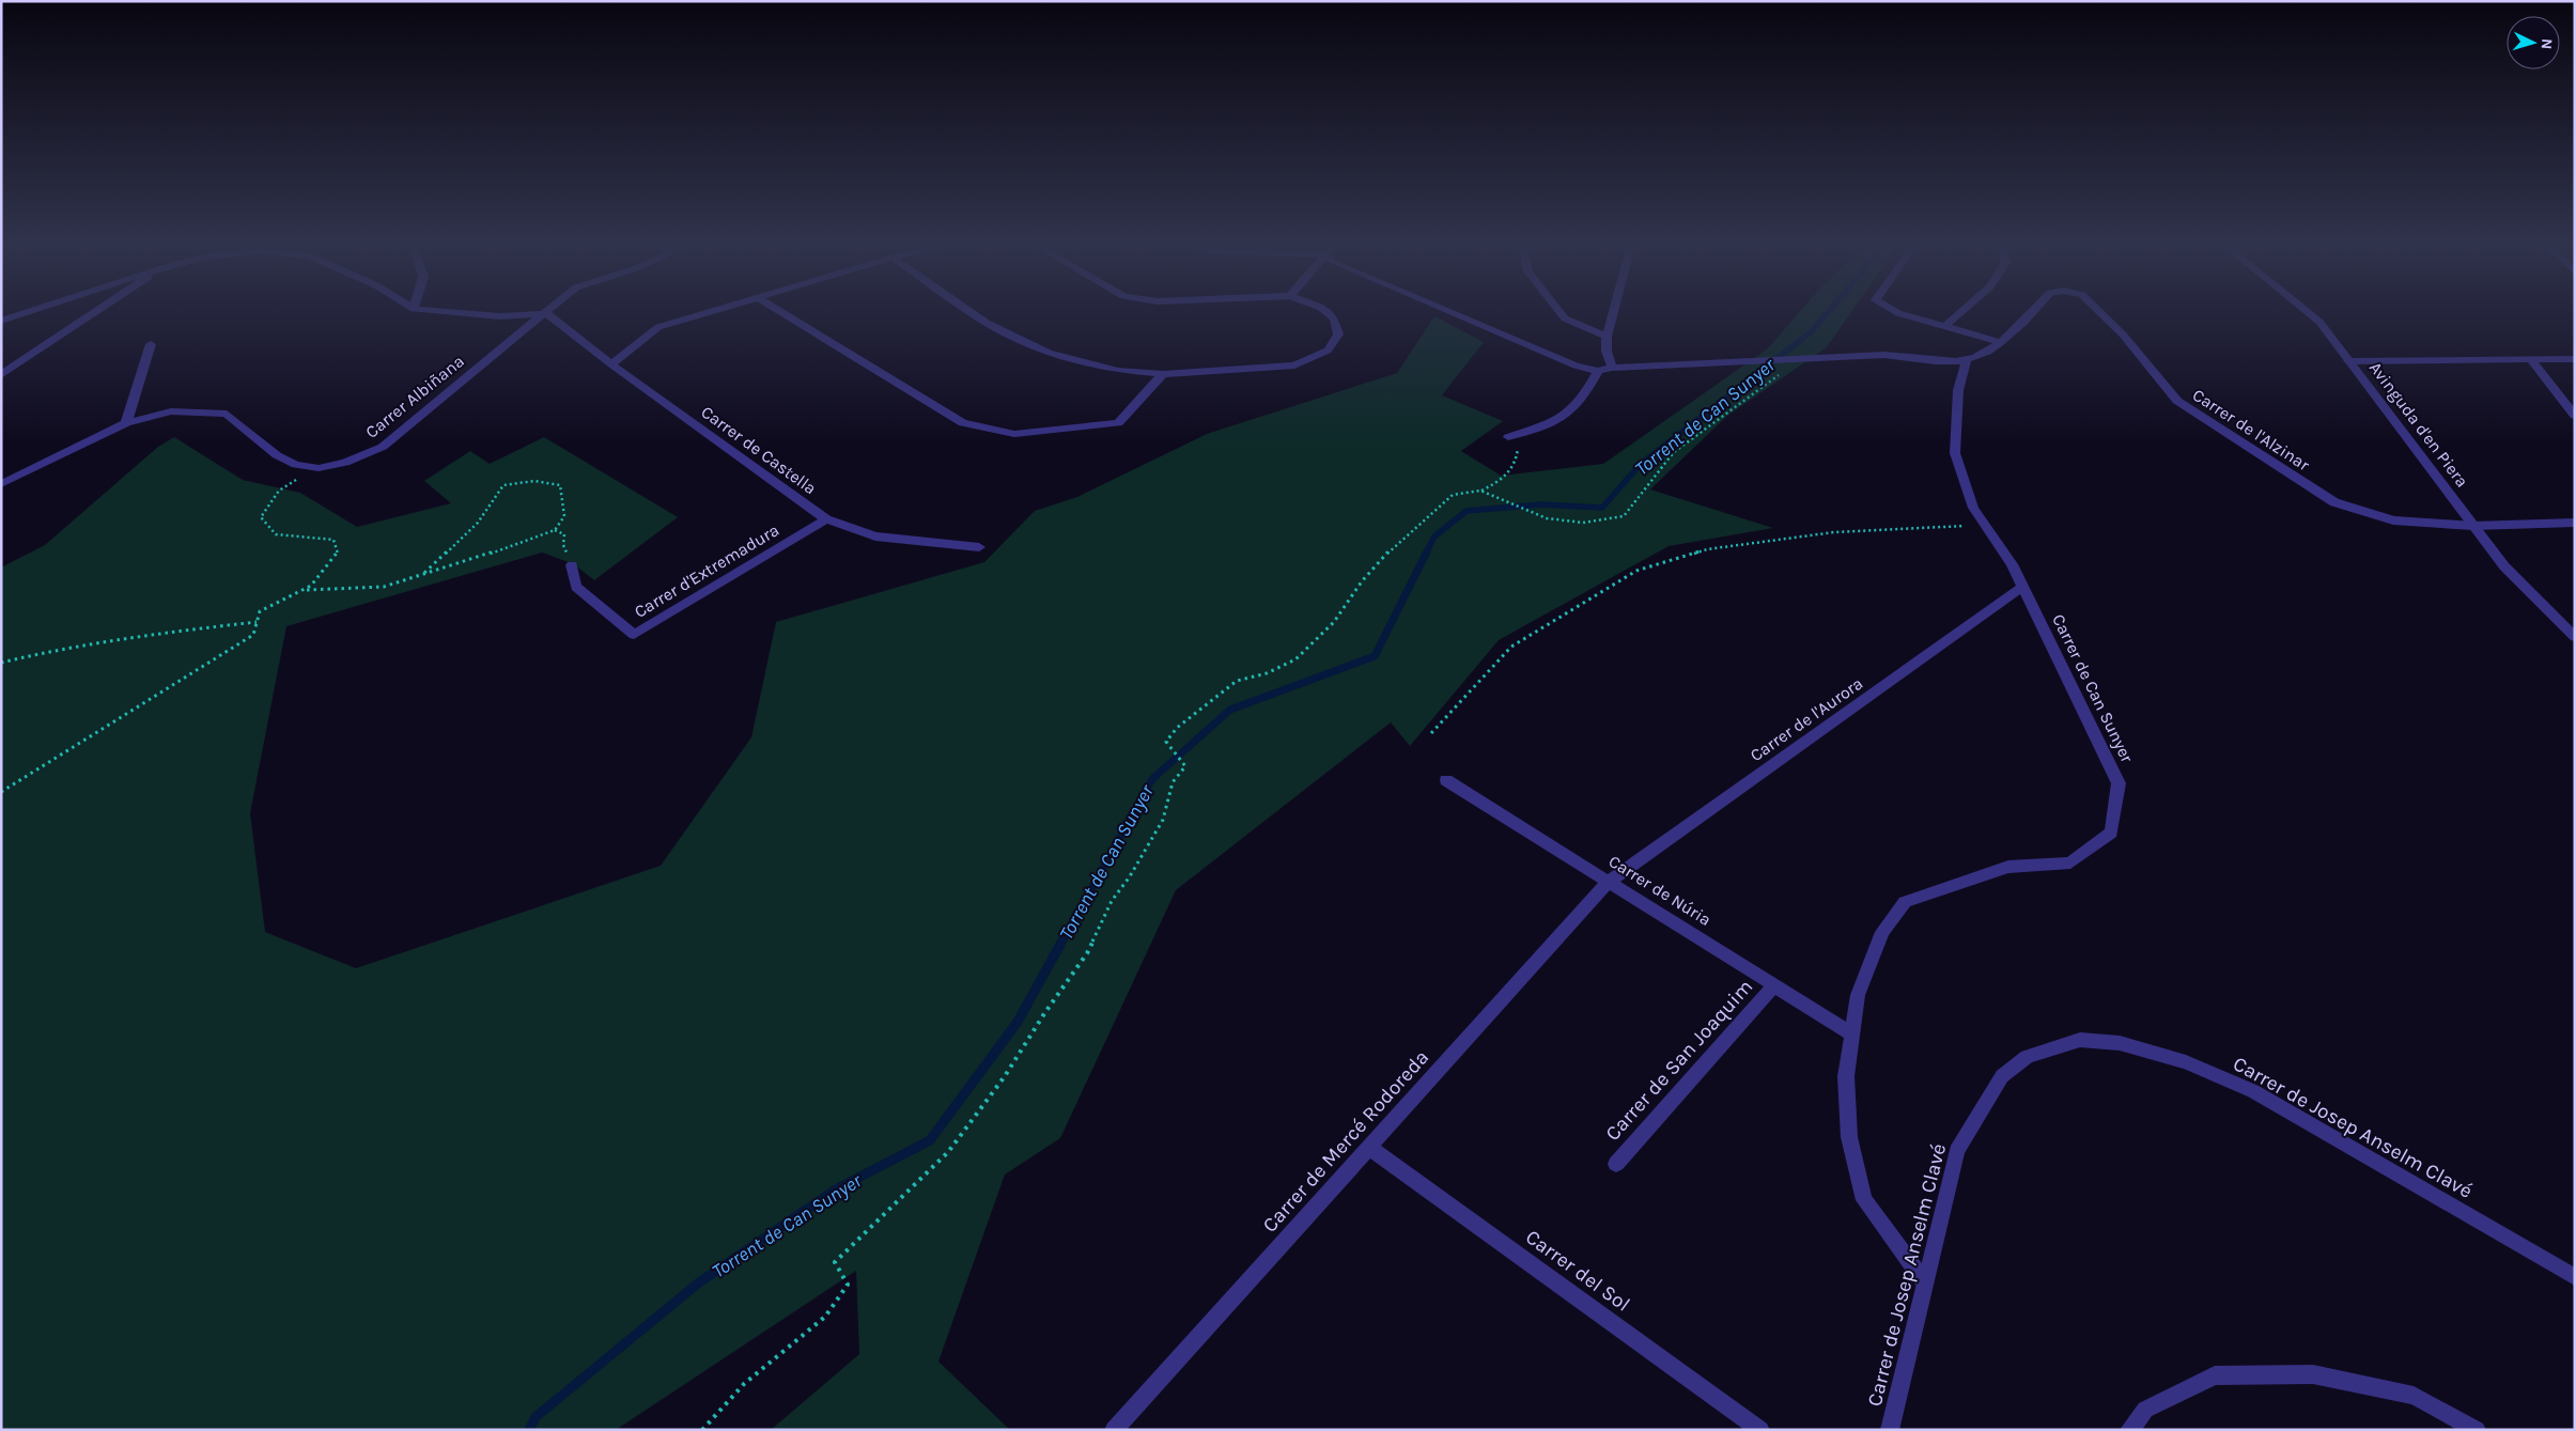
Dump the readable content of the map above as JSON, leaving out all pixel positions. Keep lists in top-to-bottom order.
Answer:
{
  "streets": {
    "street": [
      "Carrer Albiñana",
      "Avinguda d'en Piera",
      "Carrer de l'Alzinar",
      "Carrer de Castella",
      "Carrer d'Extremadura",
      "Carrer de Can Sunyer",
      "Carrer de l'Aurora",
      "Carrer de Núria",
      "Carrer de San Joaquim",
      "Carrer de Josep Anselm Clavé",
      "Carrer de Mercé Rodoreda",
      "Carrer del Sol"
    ]
  },
  "crossings": [
    ["Carrer Albiñana", "Carrer de Castella"],
    ["Avinguda d'en Piera", "Carrer de l'Alzinar"],
    ["Carrer de l'Alzinar", "Carrer de Can Sunyer"],
    ["Carrer de Castella", "Carrer d'Extremadura"],
    ["Carrer de Can Sunyer", "Carrer de l'Aurora"],
    ["Carrer de Can Sunyer", "Carrer de Núria"],
    ["Carrer de Can Sunyer", "Carrer de Josep Anselm Clavé"],
    ["Carrer de l'Aurora", "Carrer de Núria"],
    ["Carrer de l'Aurora", "Carrer de Mercé Rodoreda"],
    ["Carrer de Núria", "Carrer de San Joaquim"],
    ["Carrer de Núria", "Carrer de Mercé Rodoreda"],
    ["Carrer de Mercé Rodoreda", "Carrer del Sol"]
  ],
  "water": ["Torrent de Can Sunyer"],
  "north": "right"
}
